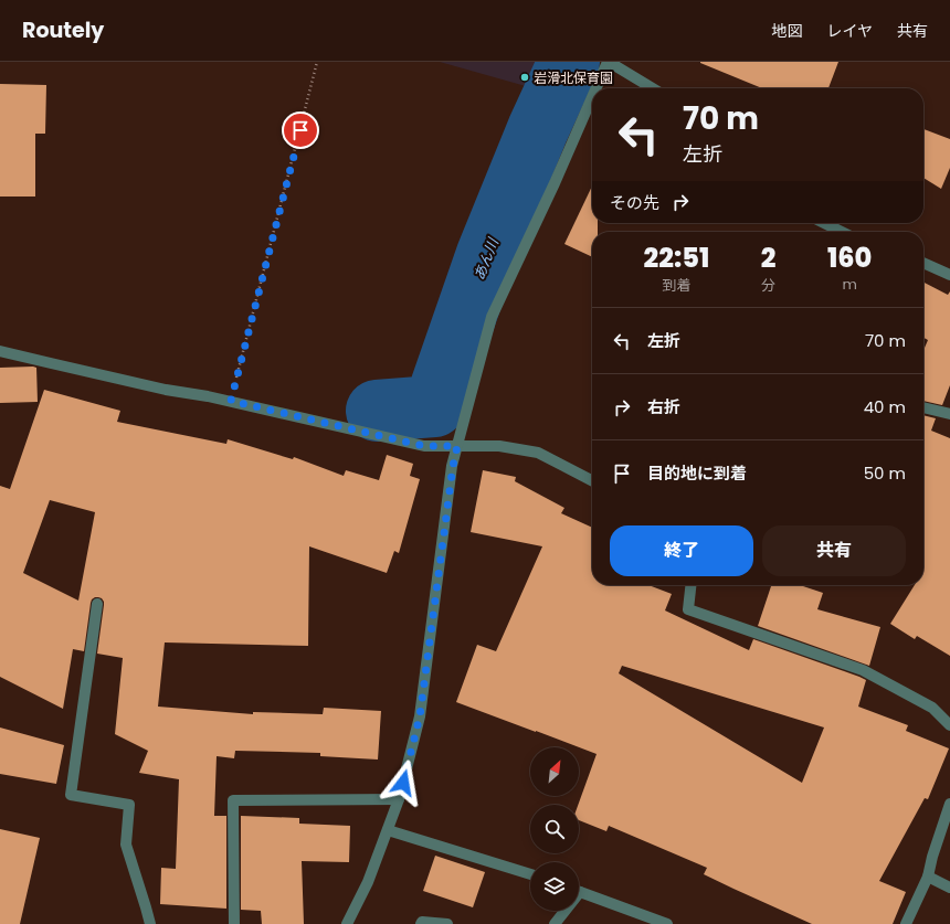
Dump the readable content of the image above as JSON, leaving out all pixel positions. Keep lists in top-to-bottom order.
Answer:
{
  "water": ["あん川"],
  "places": ["岩滑北保育園"],
  "north": "top right",
  "page": {
    "header": "Routely",
    "nav": ["地図", "レイヤ", "共有"],
    "turn": ["70 m", "左折"],
    "then": "その先",
    "eta": [
      "22:51",
      "到着",
      "2",
      "分",
      "160",
      "m"
    ],
    "list": [
      {
        "name": "左折",
        "value": "70 m"
      },
      {
        "name": "右折",
        "value": "40 m"
      },
      {
        "name": "目的地に到着",
        "value": "50 m"
      }
    ],
    "buttons": ["終了", "共有"]
  }
}
